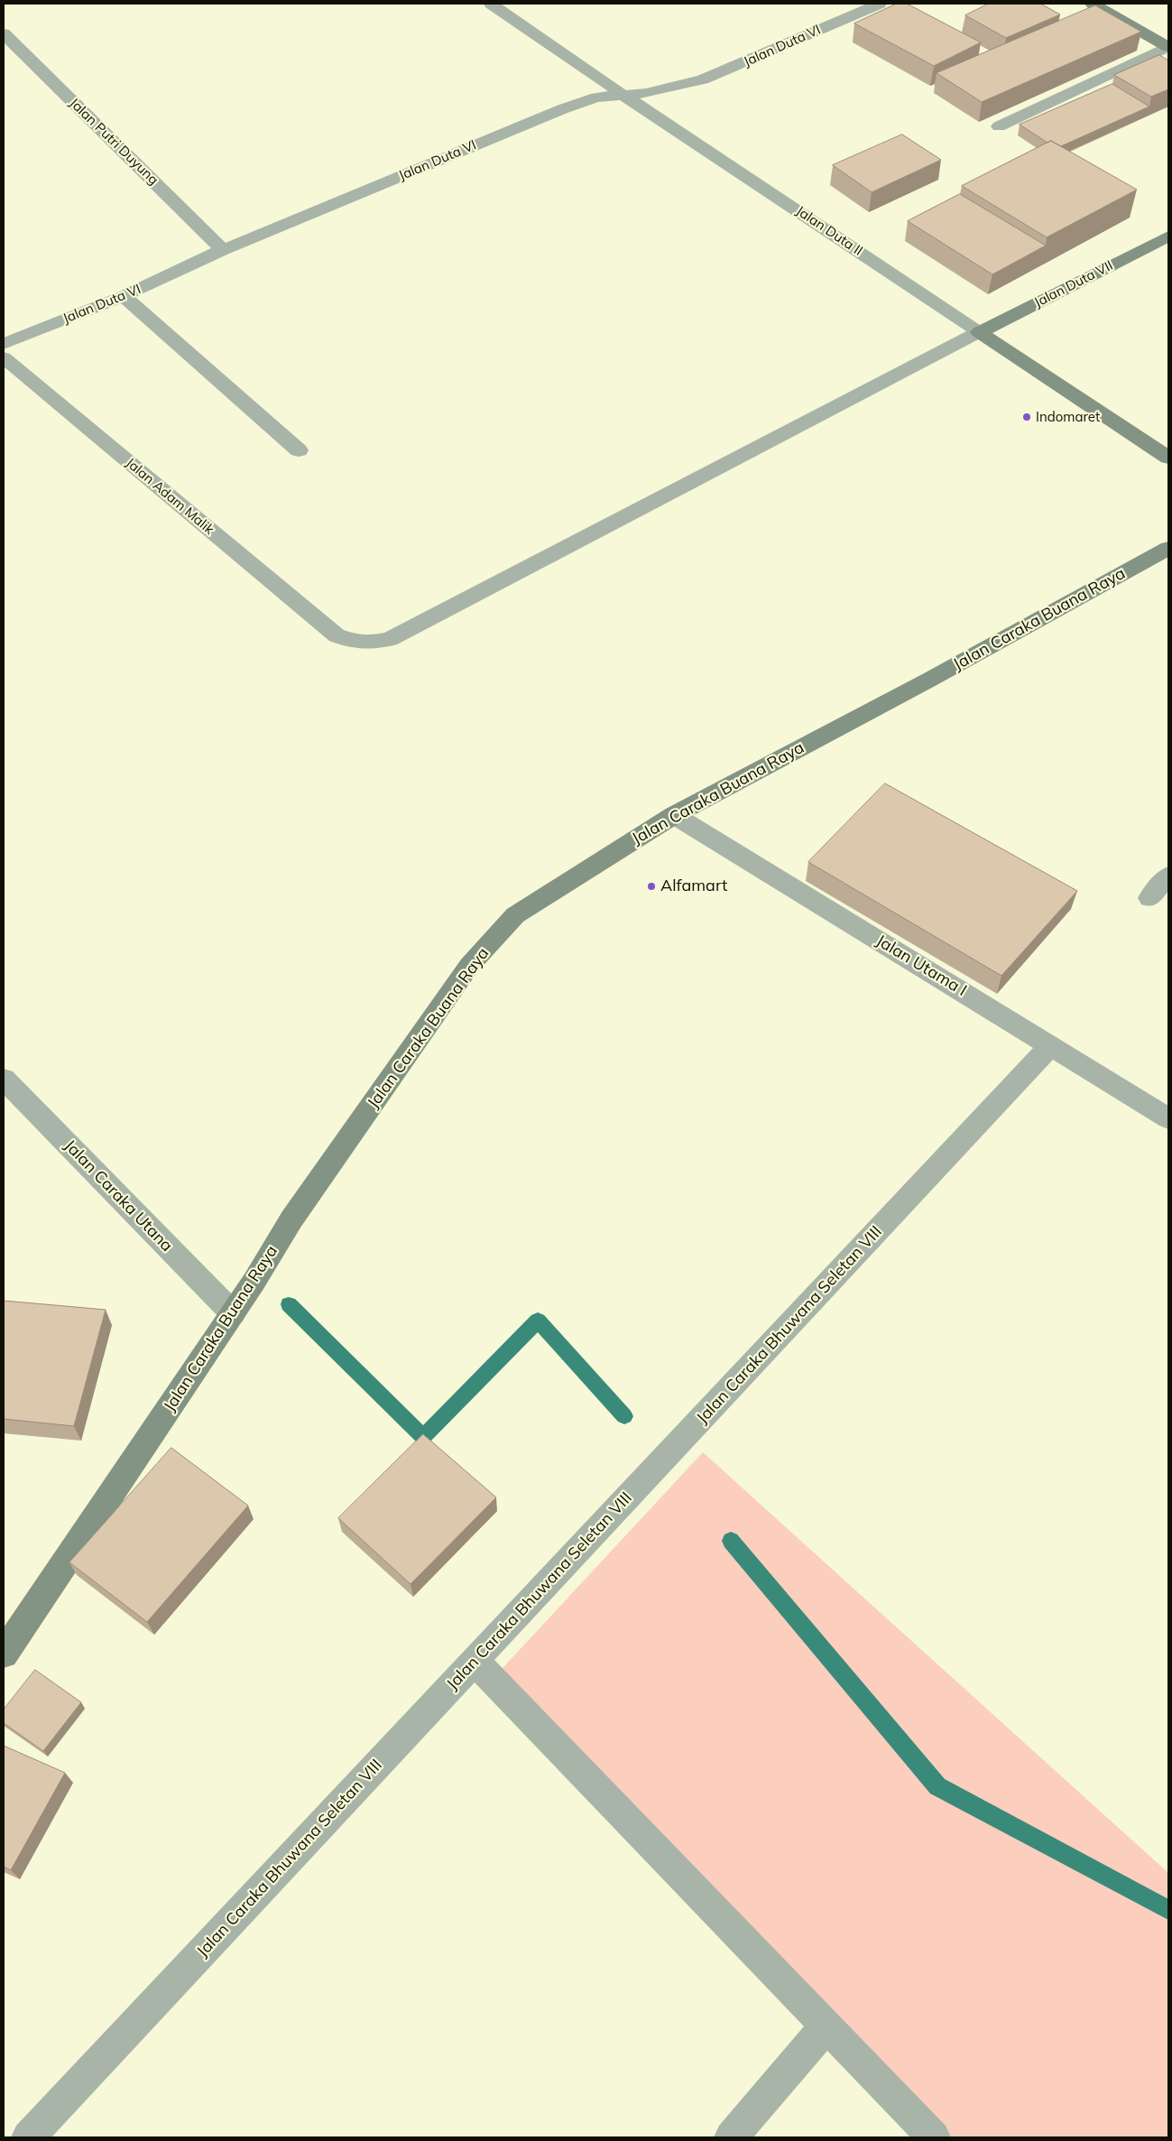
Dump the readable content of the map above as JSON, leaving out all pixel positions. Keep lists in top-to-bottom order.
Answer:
{
  "streets": {
    "street": [
      "Jalan Duta VI",
      "Jalan Putri Duyung",
      "Jalan Duta II",
      "Jalan Duta VII",
      "Jalan Adam Malik",
      "Jalan Caraka Buana Raya",
      "Jalan Utama I",
      "Jalan Caraka Utana",
      "Jalan Caraka Bhuwana Seletan VIII"
    ]
  },
  "crossings": [
    ["Jalan Duta VI", "Jalan Putri Duyung"],
    ["Jalan Duta VI", "Jalan Duta II"],
    ["Jalan Duta II", "Jalan Duta VII"],
    ["Jalan Duta II", "Jalan Adam Malik"],
    ["Jalan Duta VII", "Jalan Adam Malik"],
    ["Jalan Caraka Buana Raya", "Jalan Utama I"],
    ["Jalan Caraka Buana Raya", "Jalan Caraka Utana"],
    ["Jalan Utama I", "Jalan Caraka Bhuwana Seletan VIII"]
  ],
  "places": ["Indomaret", "Alfamart"]
}
